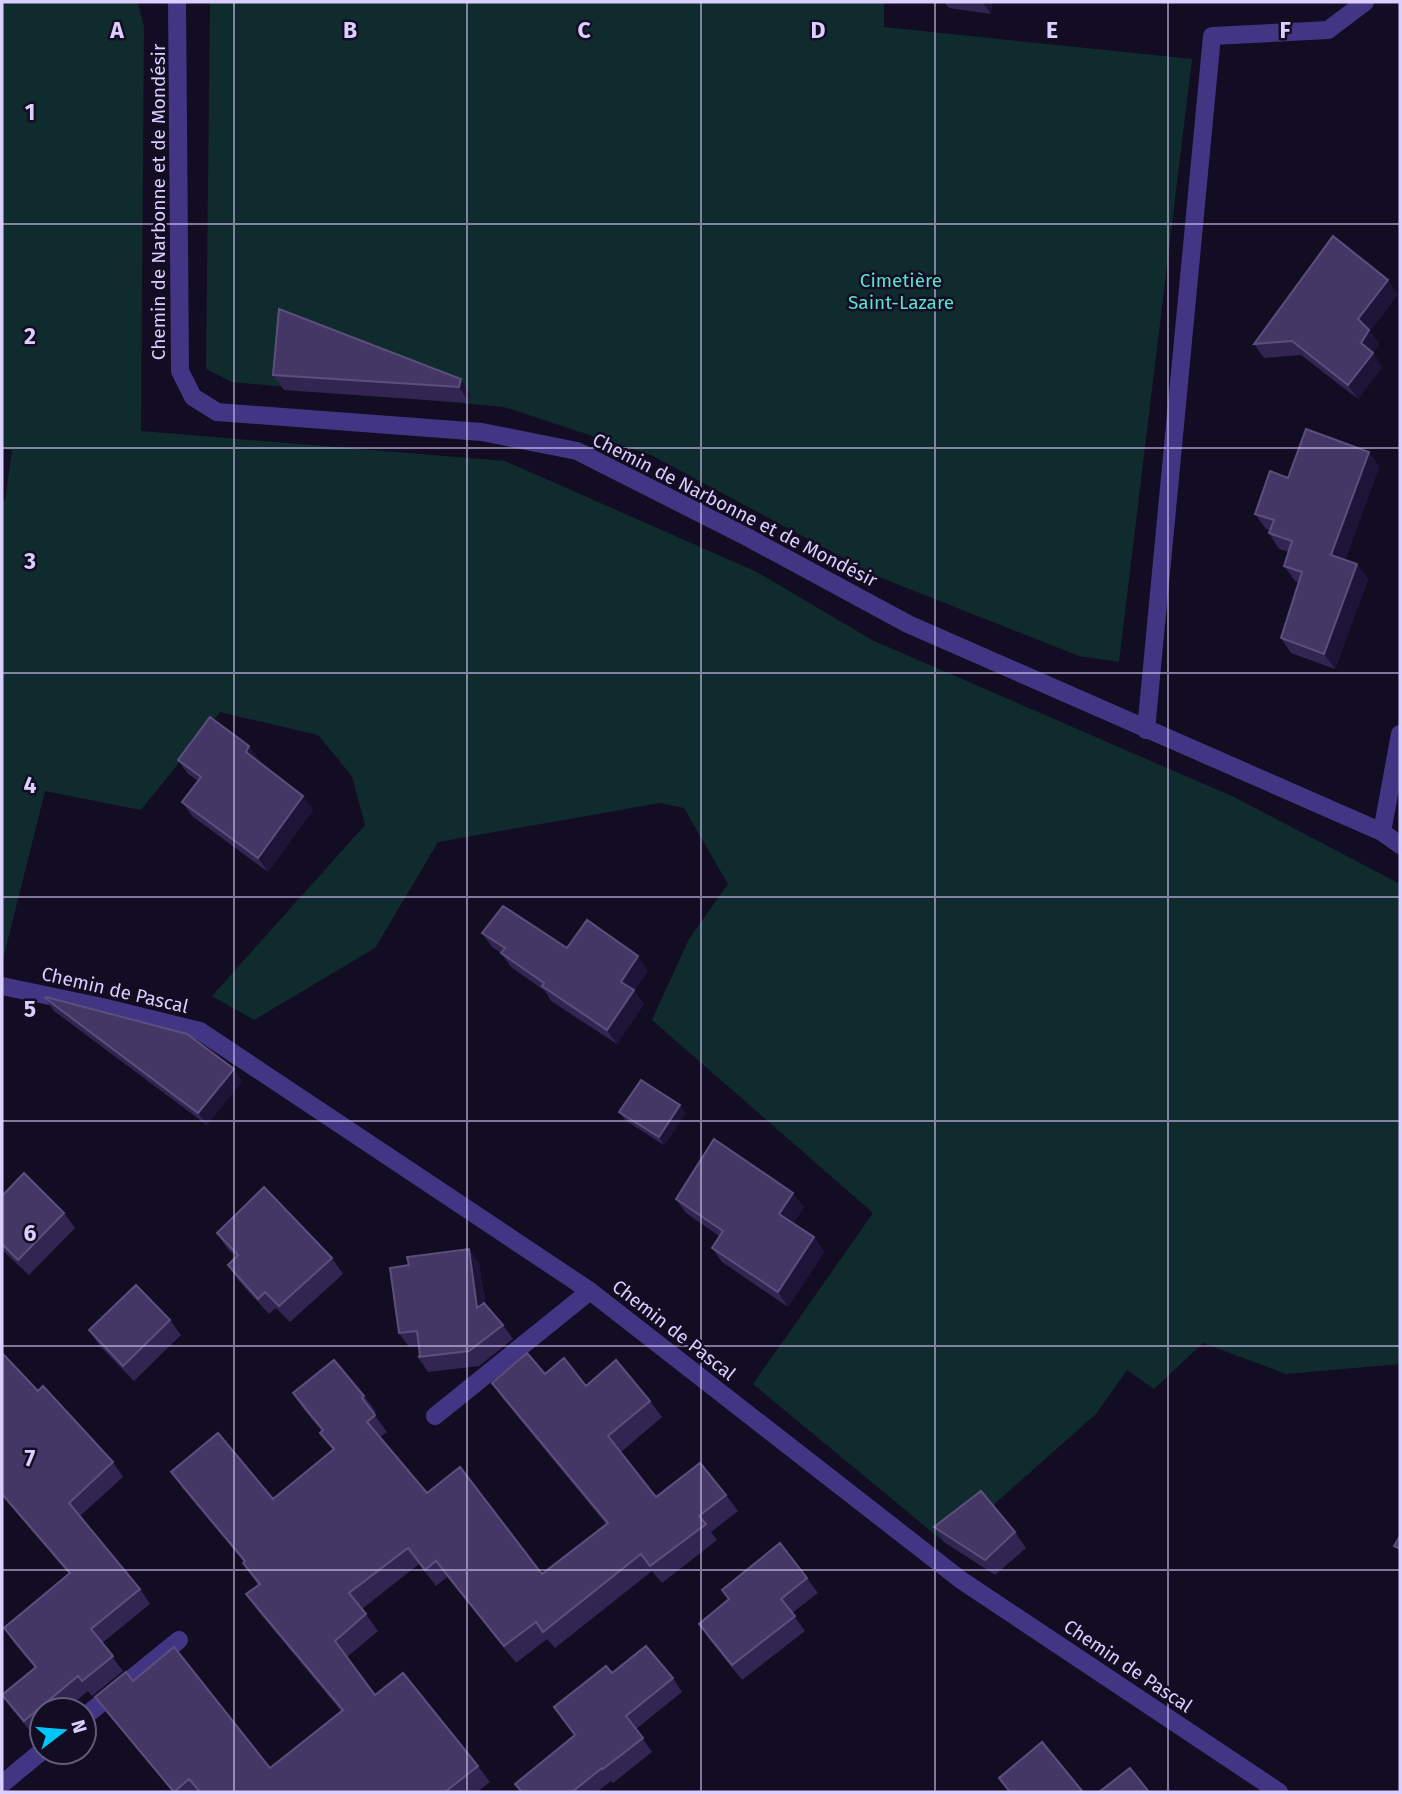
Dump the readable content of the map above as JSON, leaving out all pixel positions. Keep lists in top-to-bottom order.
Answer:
{
  "streets": {
    "street": ["Chemin de Narbonne et de Mondésir", "Chemin de Pascal"]
  },
  "parks": ["Cimetière Saint-Lazare"],
  "north": "right",
  "grid": {
    "columns": [
      "A",
      "B",
      "C",
      "D",
      "E",
      "F"
    ],
    "rows": [
      "1",
      "2",
      "3",
      "4",
      "5",
      "6",
      "7"
    ]
  }
}
